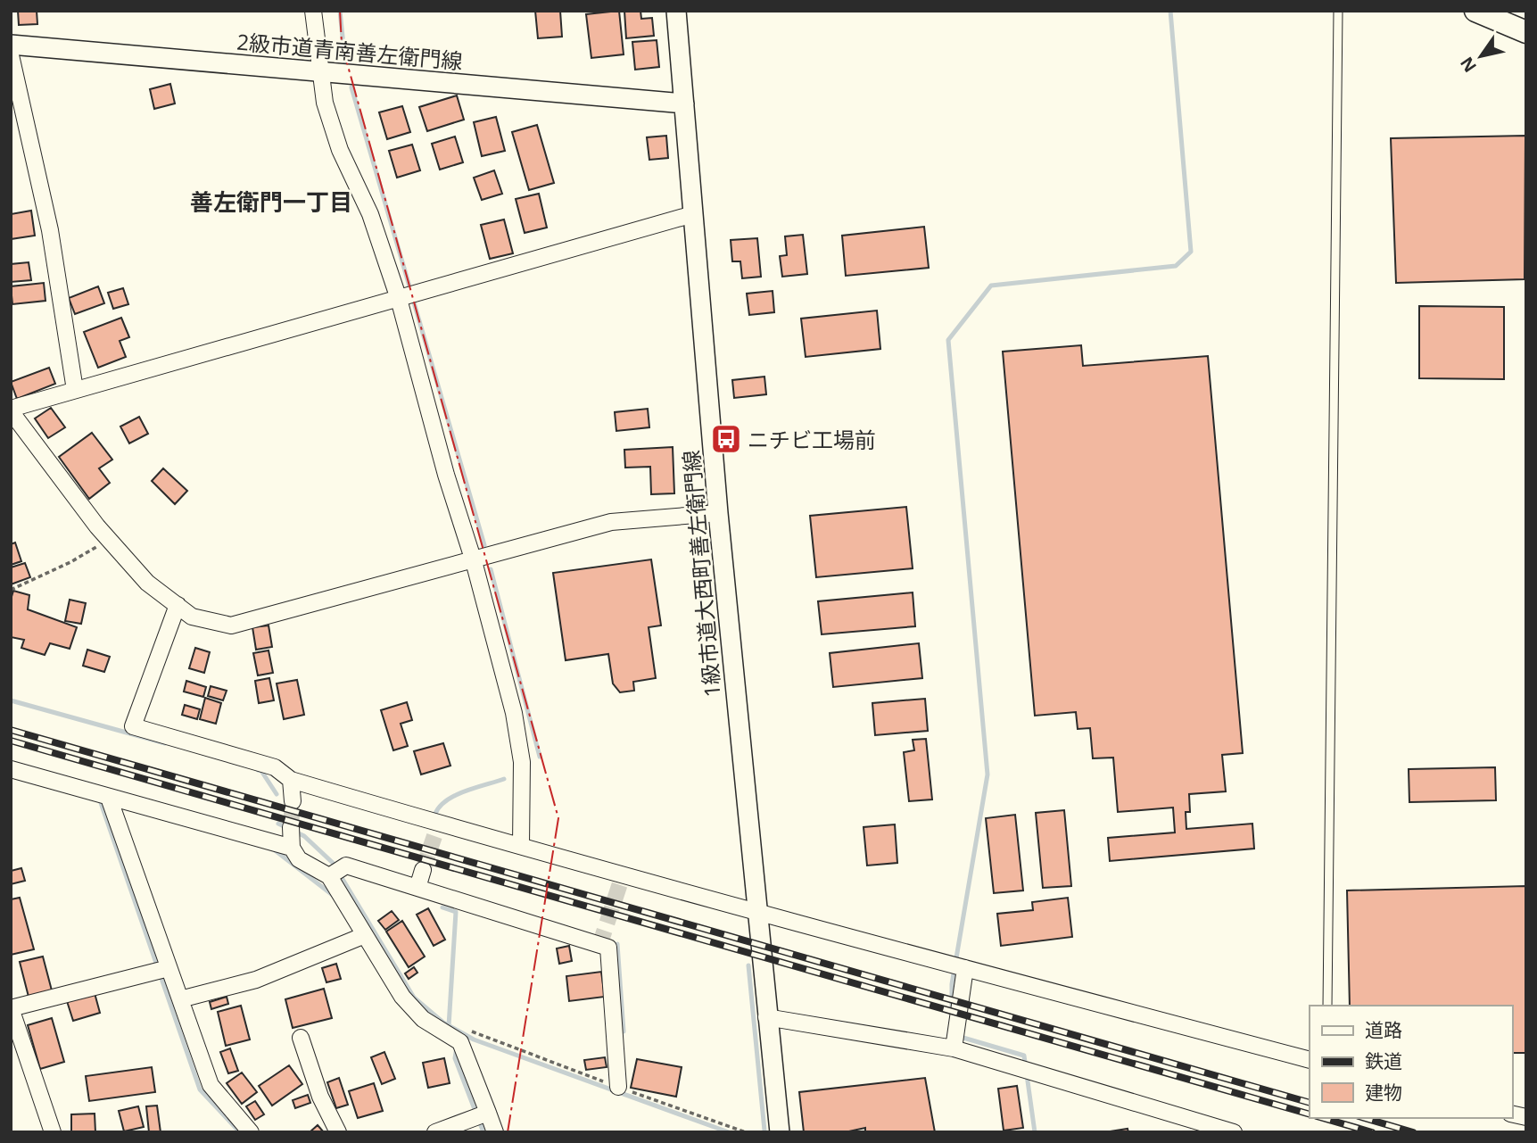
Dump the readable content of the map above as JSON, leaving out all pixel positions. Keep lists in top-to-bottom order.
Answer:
{
  "streets": {
    "street": ["2級市道青南善左衛門線", "1級市道大西町善左衛門線"]
  },
  "crossings": [
    ["2級市道青南善左衛門線", "1級市道大西町善左衛門線"]
  ],
  "districts": ["善左衛門一丁目"],
  "places": {
    "bus stop": ["ニチビ工場前"]
  },
  "legend": ["道路", "鉄道", "建物"],
  "north": "bottom left"
}
